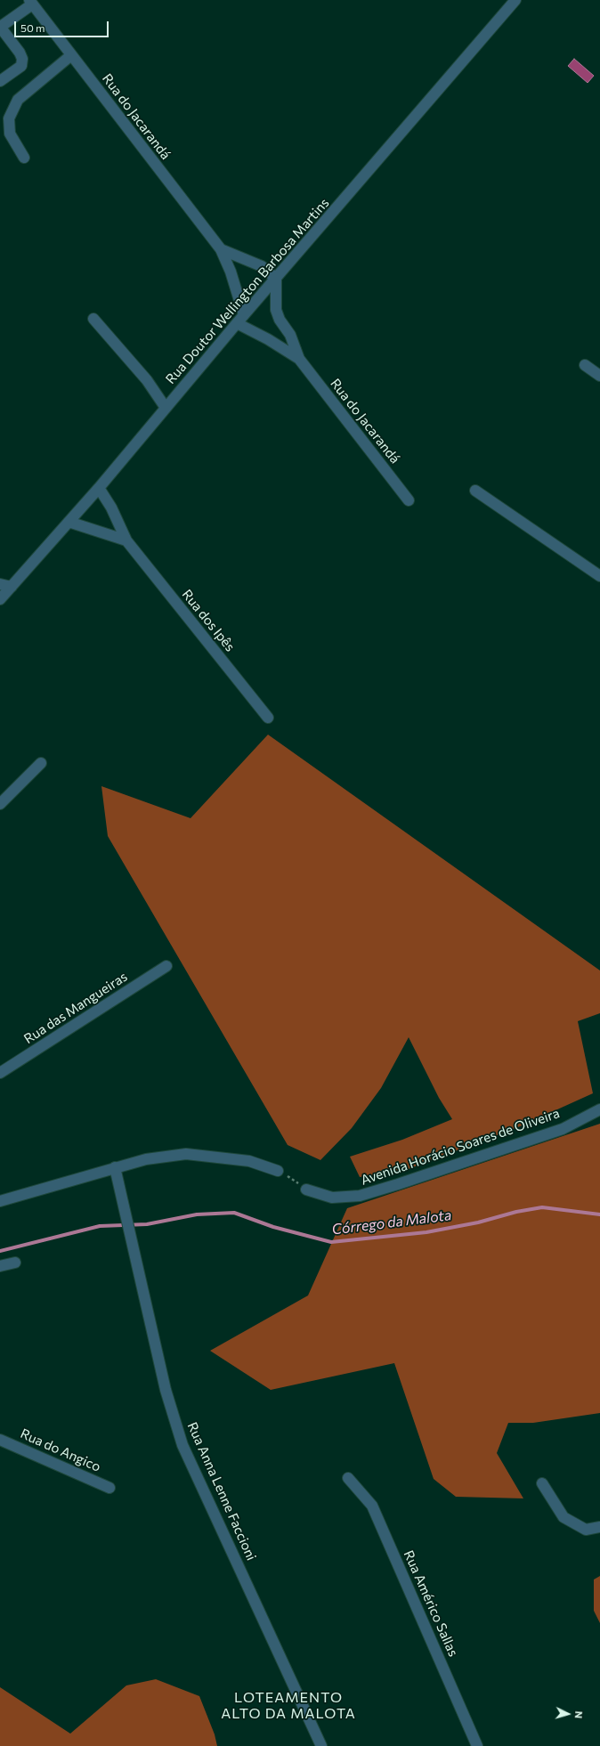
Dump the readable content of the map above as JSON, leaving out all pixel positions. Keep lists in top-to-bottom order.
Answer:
{
  "streets": {
    "street": [
      "Rua do Jacarandá",
      "Rua Doutor Wellington Barbosa Martins",
      "Rua dos Ipês",
      "Rua das Mangueiras",
      "Avenida Horácio Soares de Oliveira",
      "Rua do Angico",
      "Rua Anna Lenne Faccioni",
      "Rua Américo Sallas"
    ]
  },
  "crossings": [
    ["Rua do Jacarandá", "Rua Doutor Wellington Barbosa Martins"],
    ["Rua Doutor Wellington Barbosa Martins", "Rua dos Ipês"]
  ],
  "districts": ["LOTEAMENTO ALTO DA MALOTA"],
  "water": ["Córrego da Malota"],
  "scale_bar": "50 m",
  "north": "right"
}
